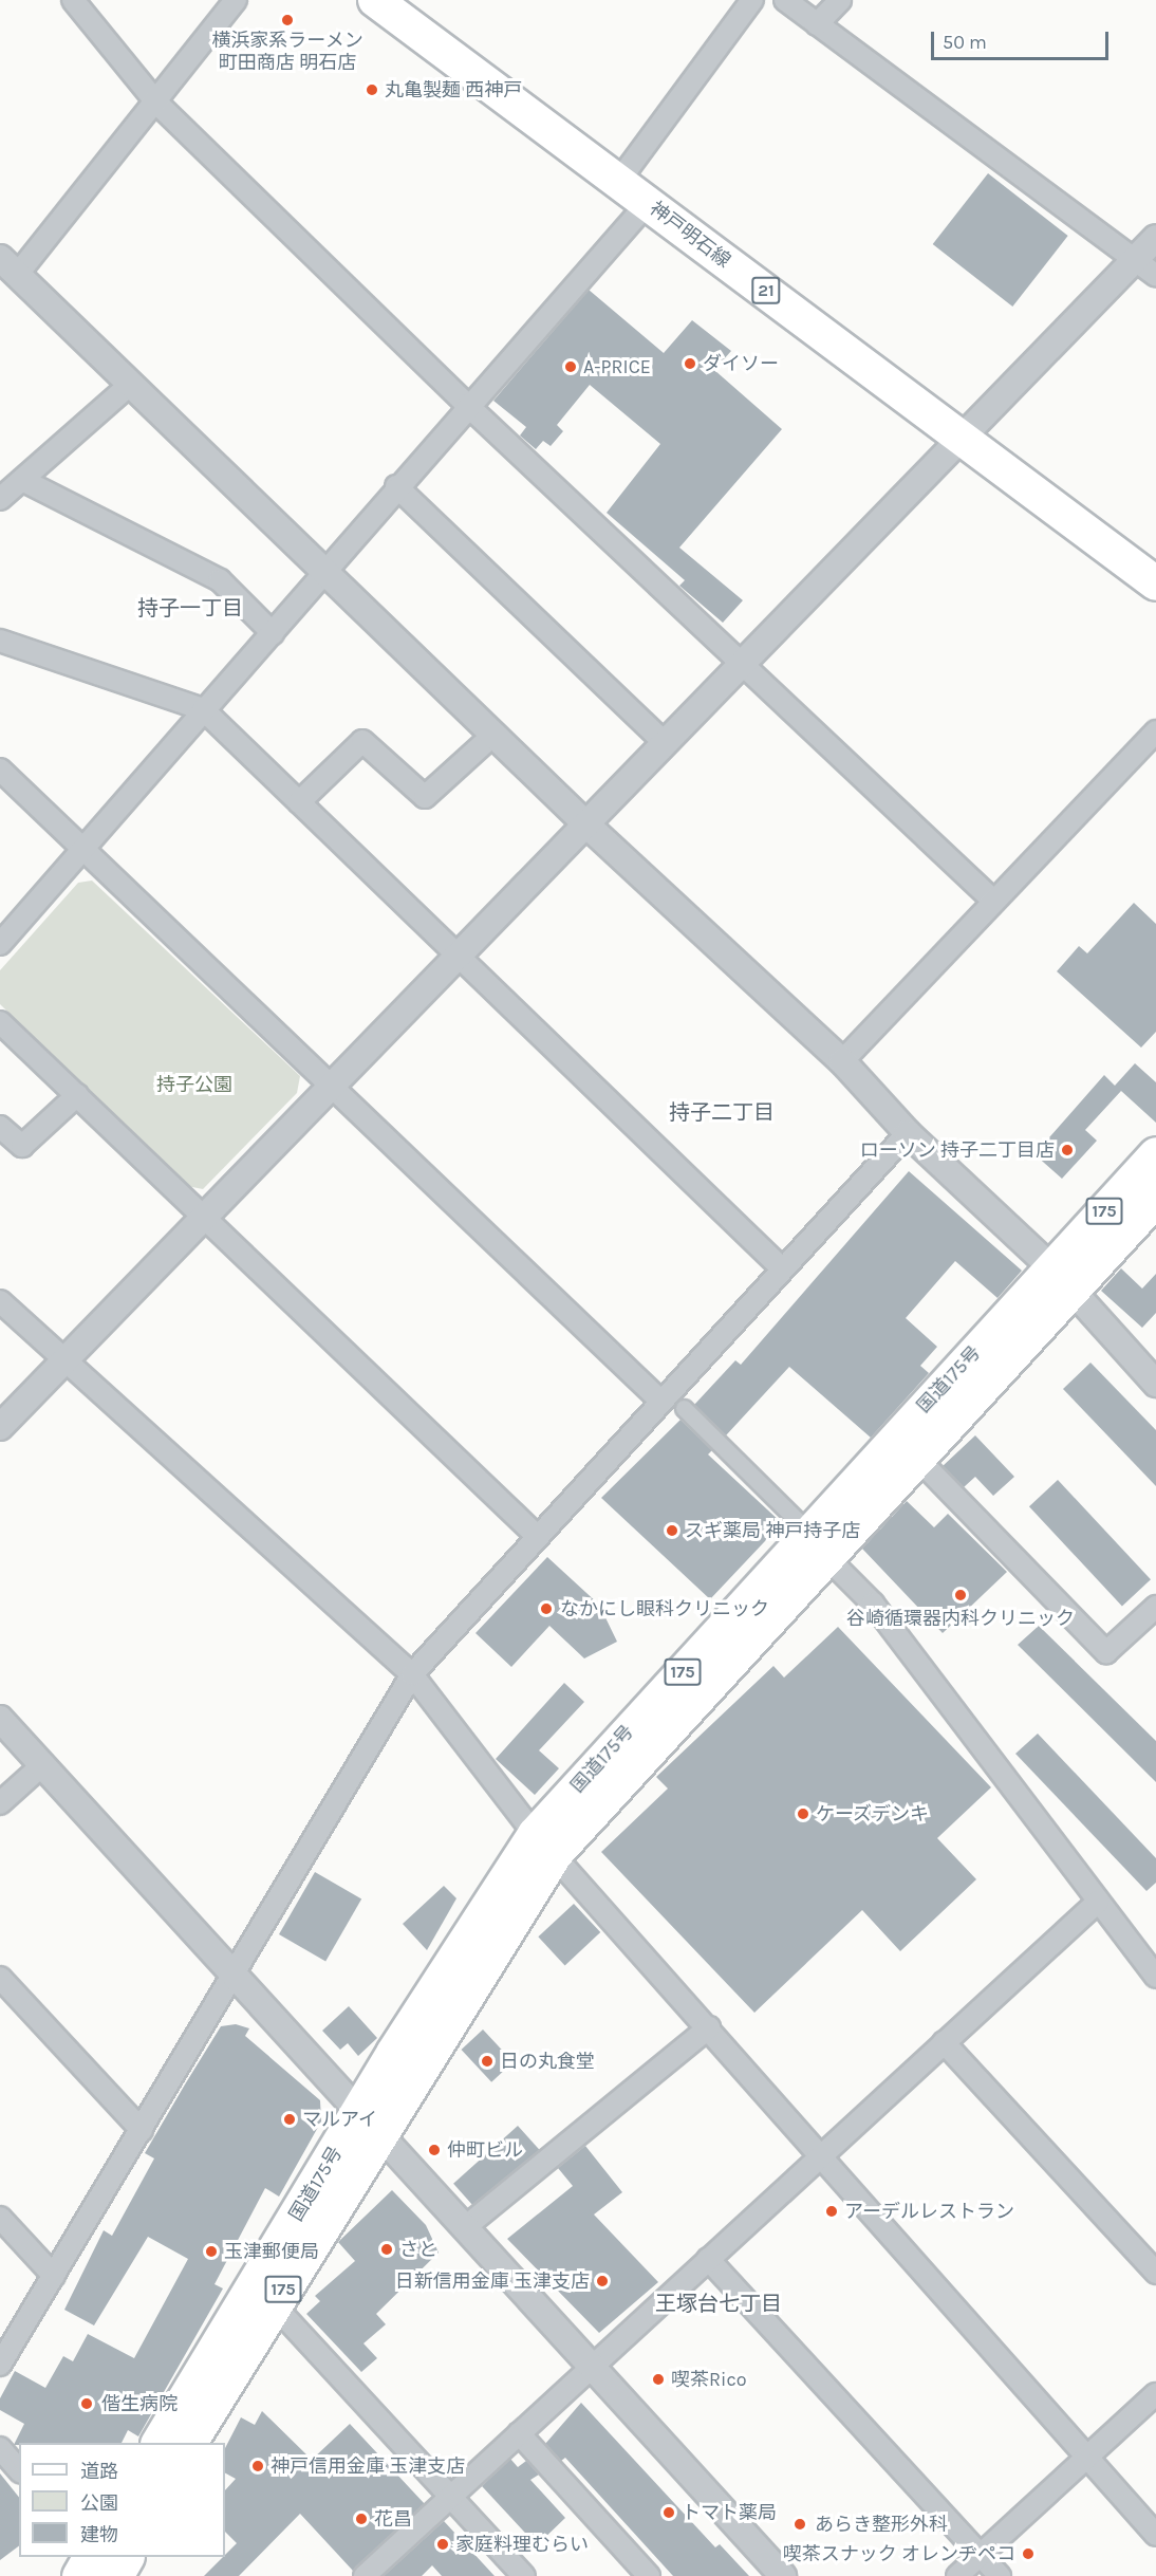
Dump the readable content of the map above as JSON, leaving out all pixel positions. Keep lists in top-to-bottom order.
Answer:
{
  "streets": {
    "highway": ["175", "国道175号"],
    "main road": ["神戸明石線", "21"]
  },
  "districts": ["持子一丁目", "持子二丁目", "王塚台七丁目"],
  "parks": ["持子公園"],
  "places": [
    "横浜家系ラーメン 町田商店 明石店",
    "丸亀製麺 西神戸",
    "ダイソー",
    "A-PRICE",
    "ローソン 持子二丁目店",
    "スギ薬局 神戸持子店",
    "谷崎循環器内科クリニック",
    "なかにし眼科クリニック",
    "ケーズデンキ",
    "日の丸食堂",
    "マルアイ",
    "仲町ビル",
    "アーデルレストラン",
    "さと",
    "玉津郵便局",
    "日新信用金庫 玉津支店",
    "喫茶Rico",
    "偕生病院",
    "神戸信用金庫 玉津支店",
    "トマト薬局",
    "花昌",
    "あらき整形外科",
    "家庭料理むらい",
    "喫茶スナック オレンヂペコ"
  ],
  "legend": ["道路", "公園", "建物"],
  "scale_bar": "50 m"
}
